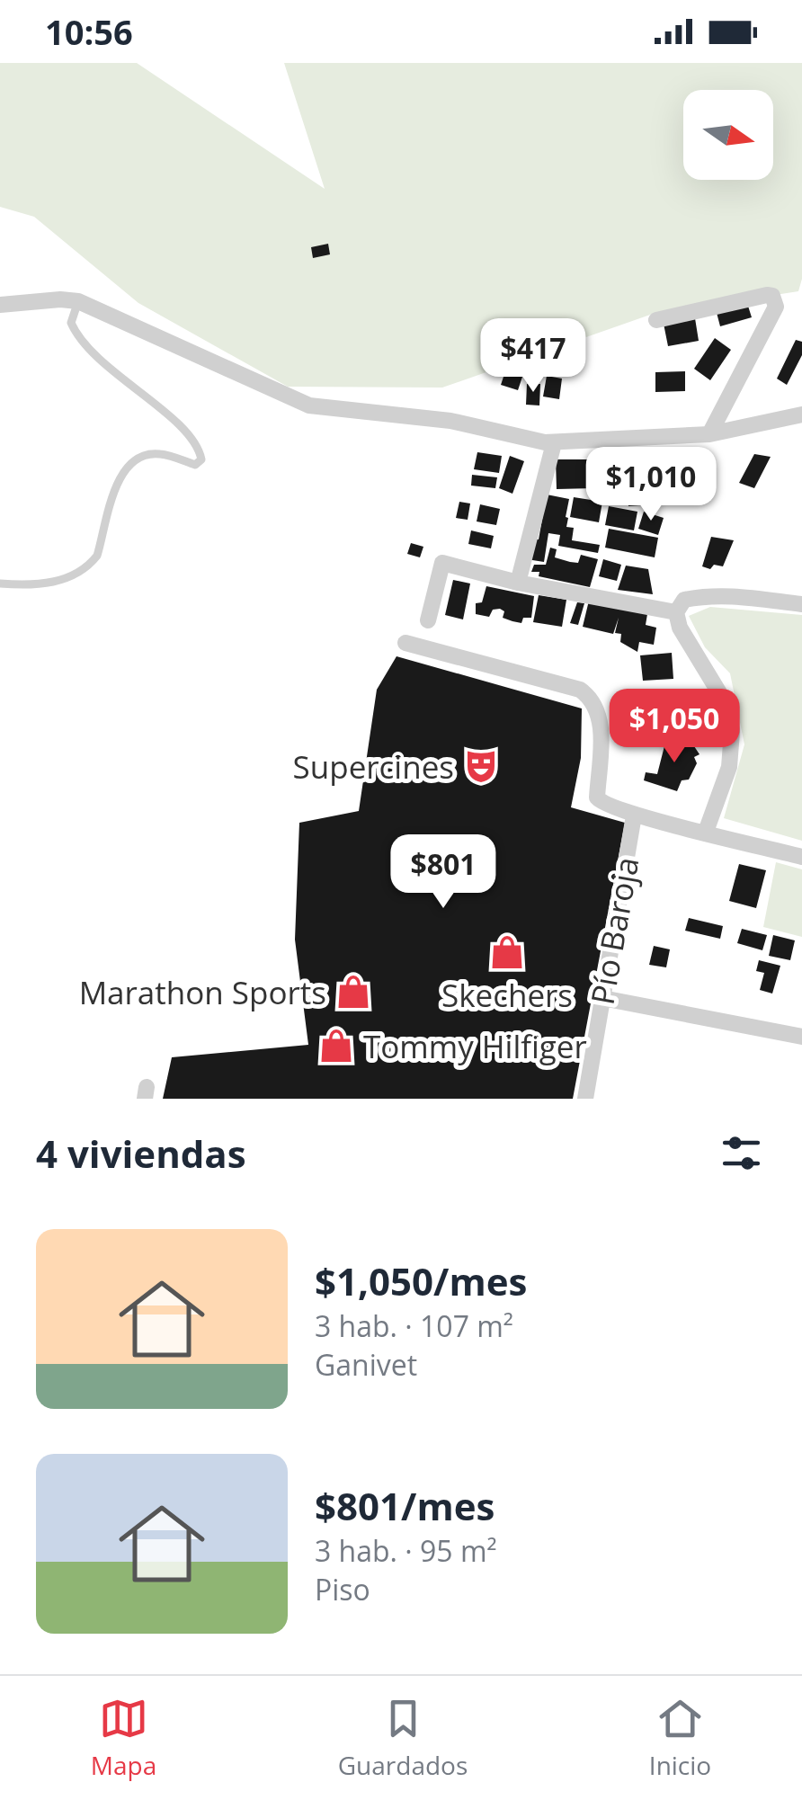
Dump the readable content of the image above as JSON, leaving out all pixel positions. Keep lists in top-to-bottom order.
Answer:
{
  "streets": {
    "street": ["Pío Baroja"]
  },
  "places": {
    "theatre": ["Supercines"],
    "shop": ["Skechers", "Marathon Sports", "Tommy Hilfiger"]
  },
  "north": "right",
  "page": {
    "status": "10:56",
    "price": [
      "$417",
      "$1,010",
      "$1,050",
      "$801"
    ],
    "heading": "4 viviendas",
    "list": [
      {
        "name": "$1,050/mes",
        "note": "3 hab. · 107 m² · Ganivet"
      },
      {
        "name": "$801/mes",
        "note": "3 hab. · 95 m² · Piso"
      }
    ],
    "tabs": ["Mapa", "Guardados", "Inicio"]
  }
}
